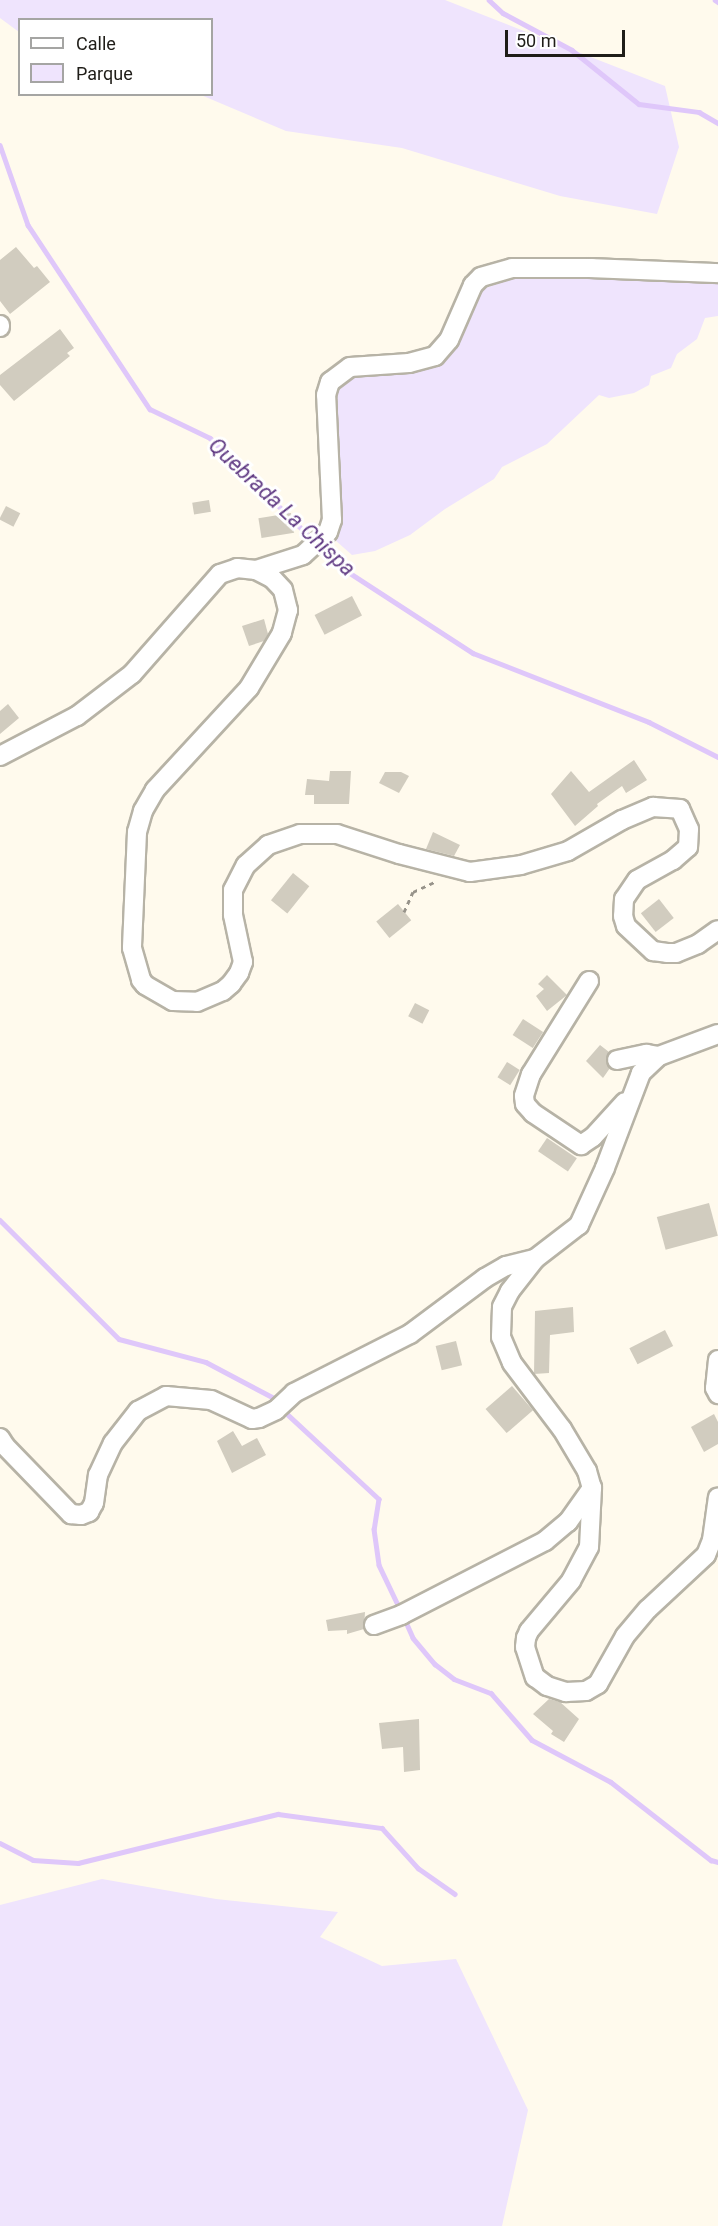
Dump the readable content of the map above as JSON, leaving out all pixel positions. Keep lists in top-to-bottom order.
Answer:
{
  "water": ["Quebrada La Chispa"],
  "legend": ["Calle", "Parque"],
  "scale_bar": "50 m"
}
